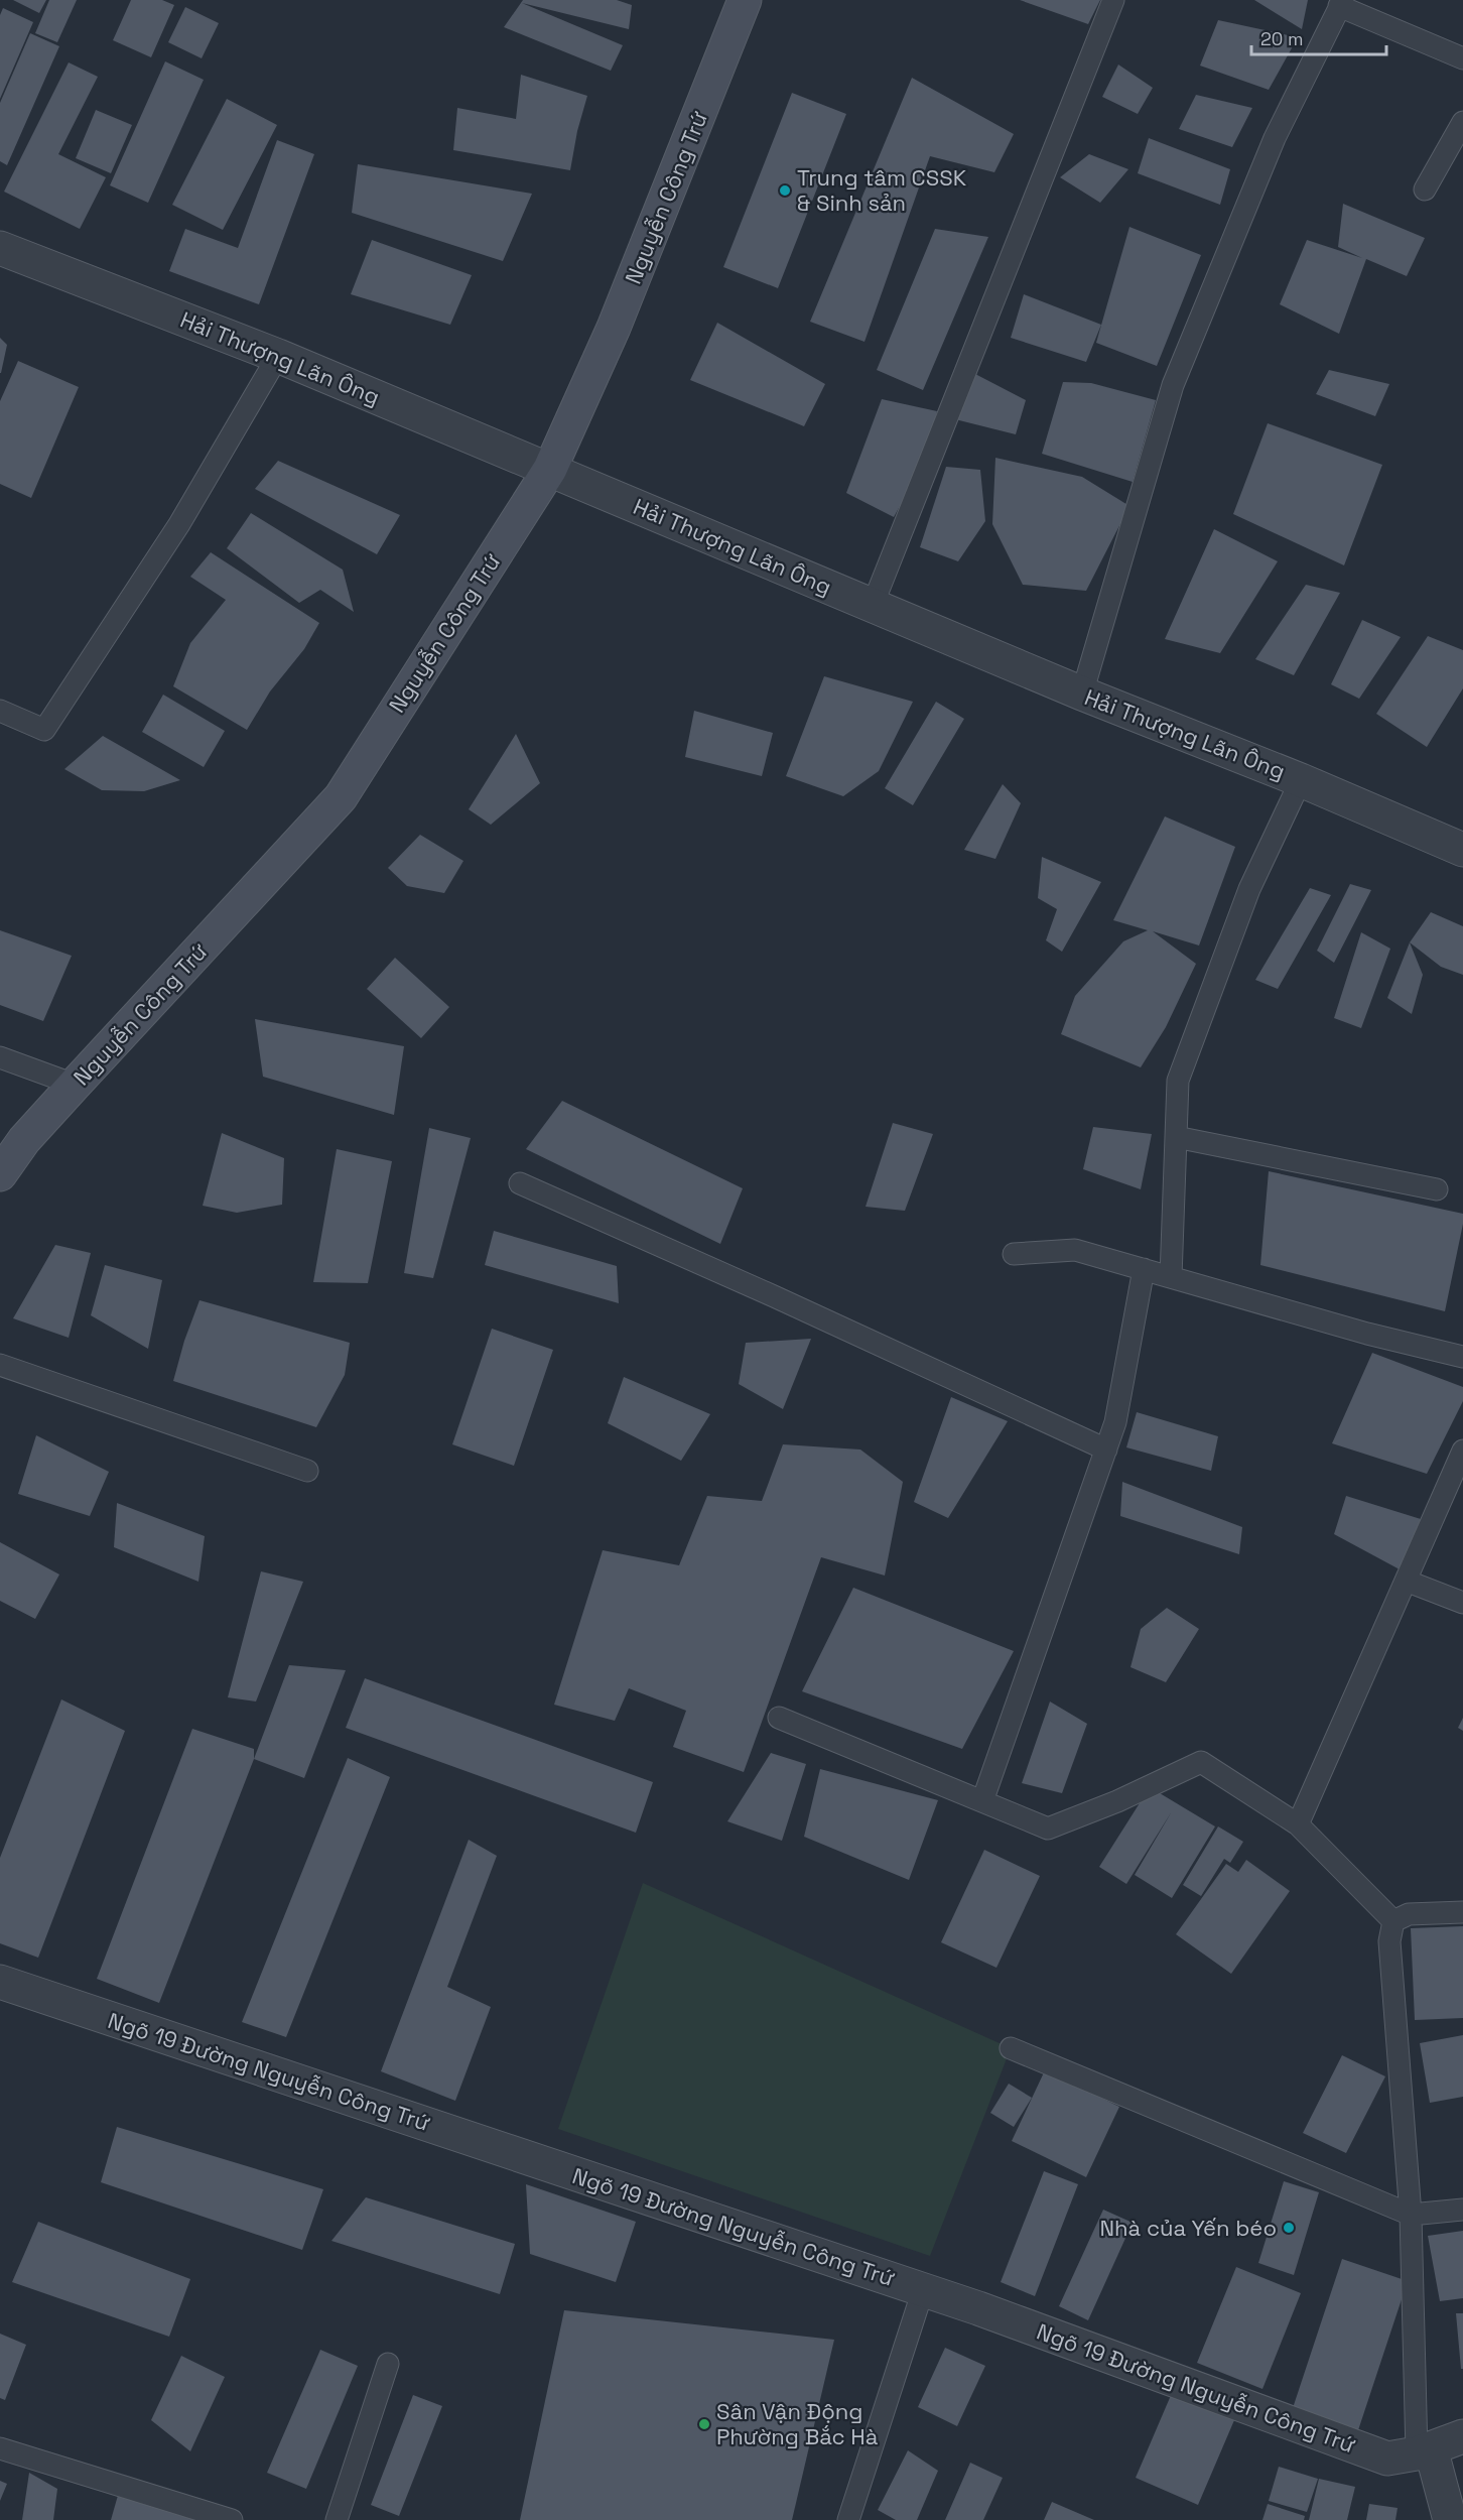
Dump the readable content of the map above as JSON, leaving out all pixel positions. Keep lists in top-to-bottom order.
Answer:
{
  "streets": {
    "main road": ["Nguyễn Công Trứ"],
    "street": ["Hải Thượng Lãn Ông", "Ngõ 19 Đường Nguyễn Công Trứ"]
  },
  "crossings": [
    ["Nguyễn Công Trứ", "Hải Thượng Lãn Ông"]
  ],
  "places": ["Trung tâm CSSK & Sinh sản", "Nhà của Yến béo", "Sân Vận Động Phường Bắc Hà"],
  "scale_bar": "20 m"
}
